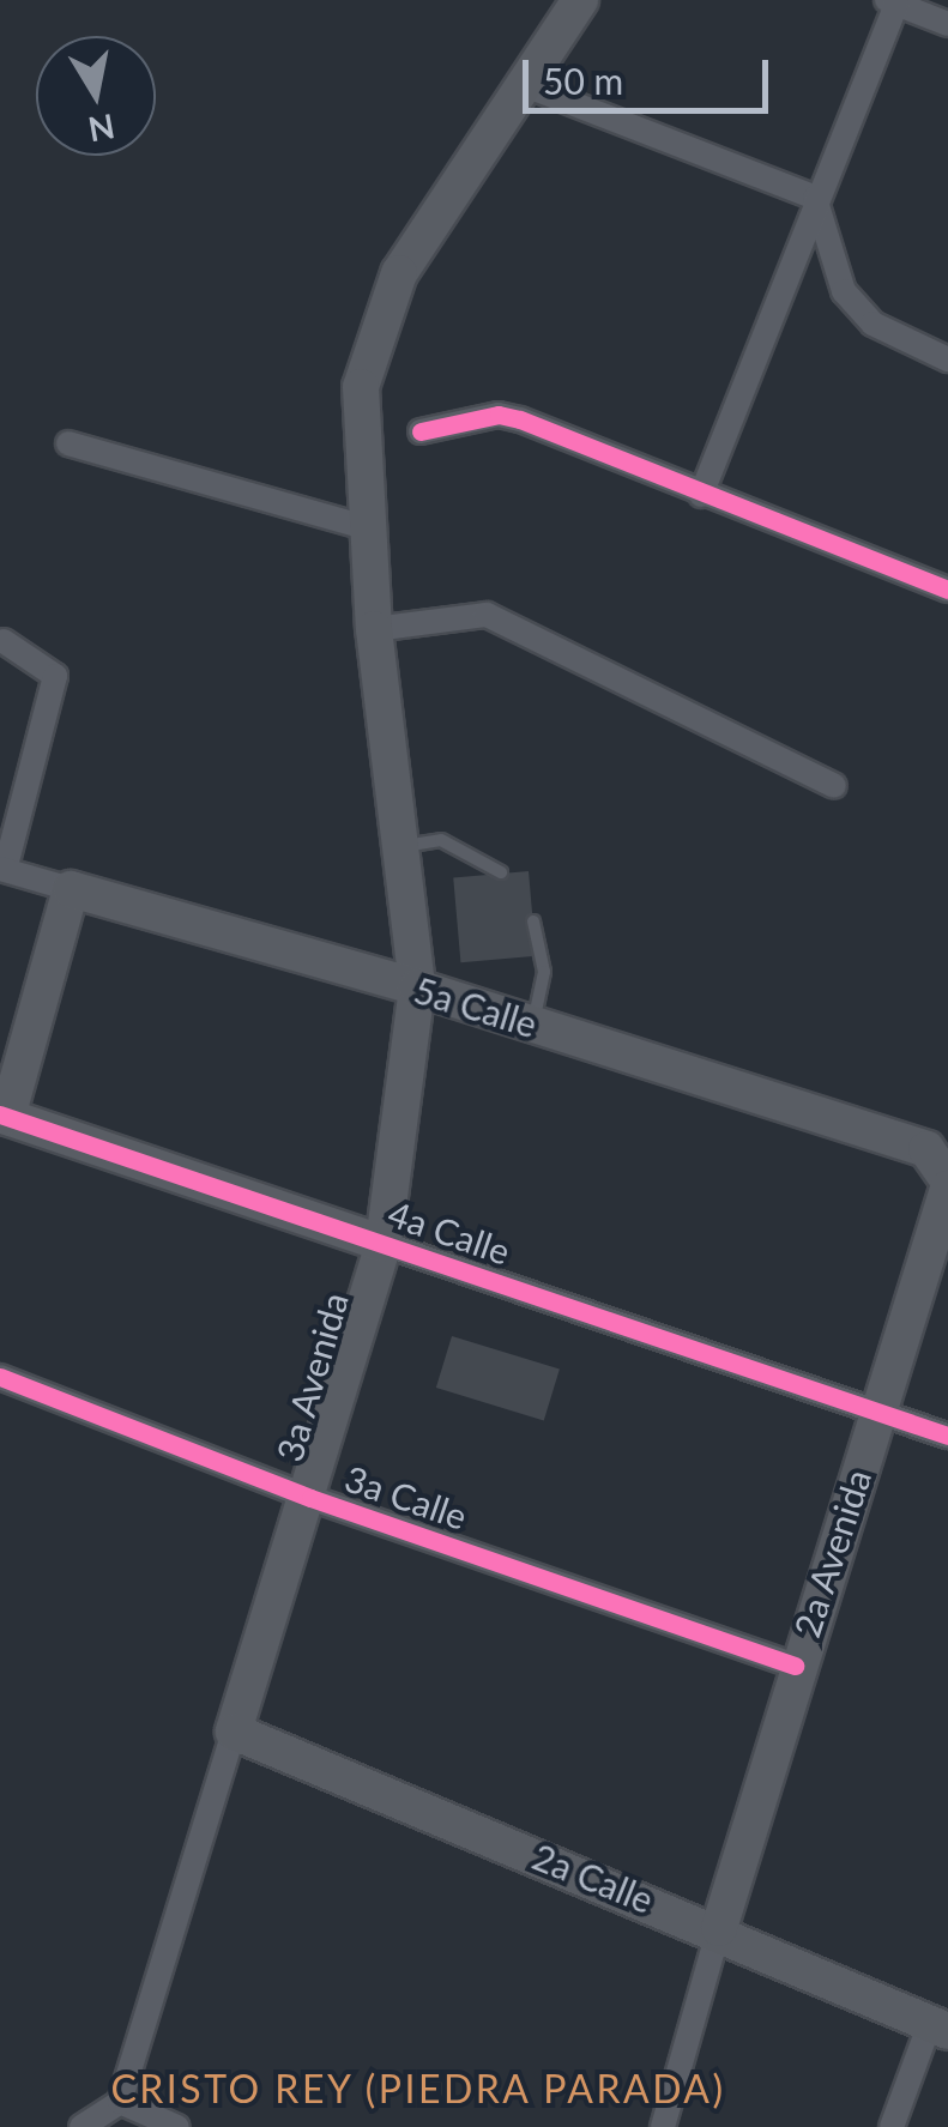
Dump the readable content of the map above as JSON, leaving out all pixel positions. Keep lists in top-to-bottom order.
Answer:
{
  "streets": {
    "main road": [
      "5a Calle",
      "4a Calle",
      "3a Avenida",
      "2a Avenida",
      "2a Calle"
    ],
    "street": ["3a Calle"]
  },
  "crossings": [
    ["5a Calle", "3a Avenida"],
    ["5a Calle", "2a Avenida"],
    ["4a Calle", "3a Avenida"],
    ["4a Calle", "2a Avenida"],
    ["3a Avenida", "3a Calle"],
    ["3a Avenida", "2a Calle"],
    ["3a Calle", "2a Avenida"],
    ["2a Avenida", "2a Calle"]
  ],
  "districts": ["CRISTO REY (PIEDRA PARADA)"],
  "scale_bar": "50 m",
  "north": "bottom"
}
